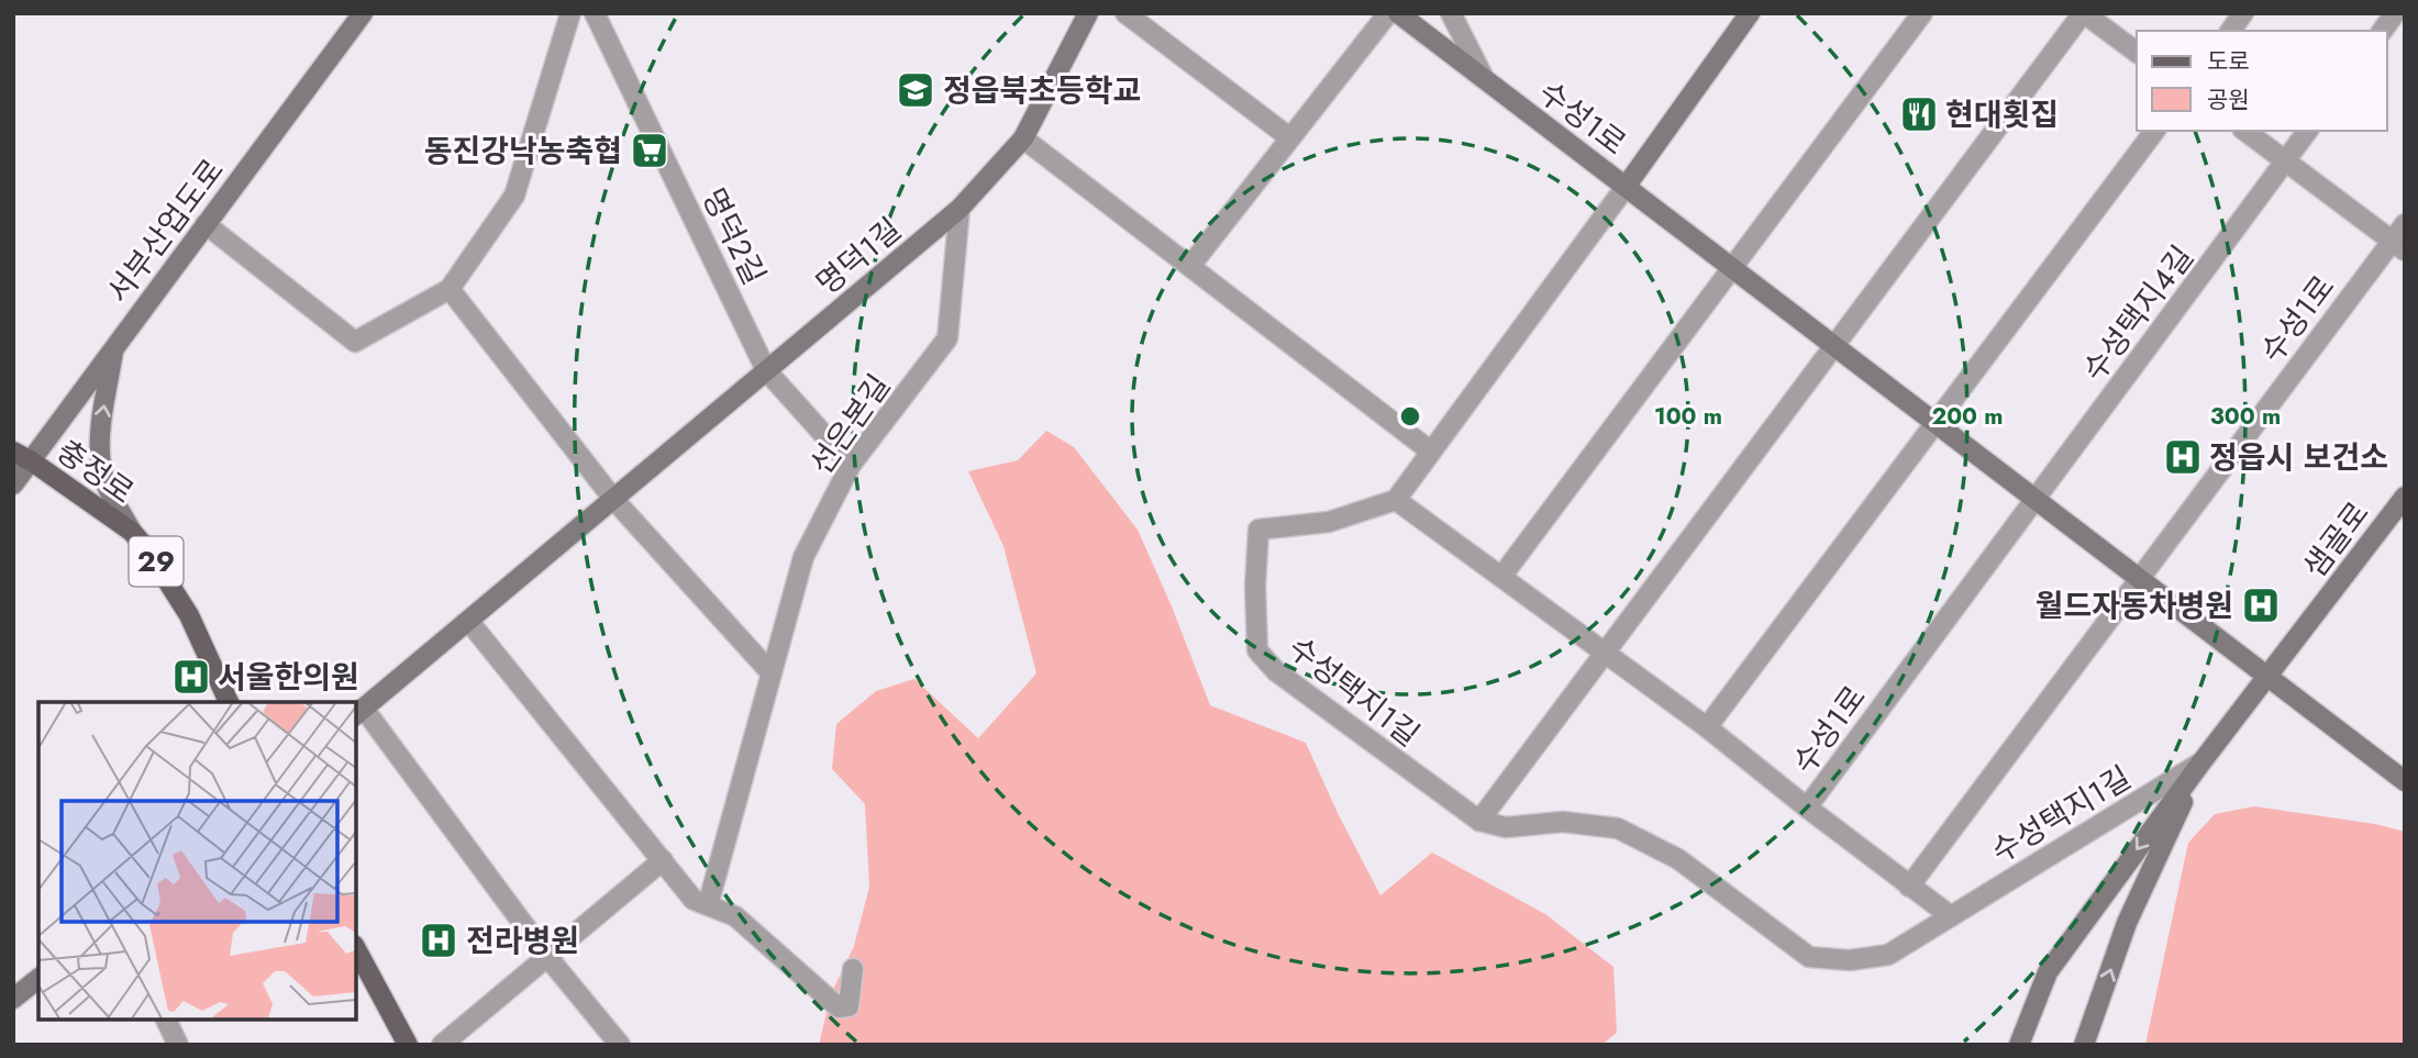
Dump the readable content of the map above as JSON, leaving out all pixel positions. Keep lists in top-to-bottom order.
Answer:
{
  "streets": {
    "main road": ["충정로", "29"],
    "street": [
      "수성1로",
      "서부산업도로",
      "명덕2길",
      "명덕1길",
      "수성택지4길",
      "선은본길",
      "샘골로",
      "수성택지1길"
    ]
  },
  "crossings": [
    ["수성1로", "수성택지4길"],
    ["수성1로", "샘골로"],
    ["서부산업도로", "충정로"],
    ["명덕2길", "명덕1길"],
    ["명덕2길", "선은본길"],
    ["명덕1길", "선은본길"],
    ["샘골로", "수성택지1길"]
  ],
  "places": {
    "school or university": ["정읍북초등학교"],
    "restaurant": ["현대횟집"],
    "supermarket": ["동진강낙농축협"],
    "hospital": [
      "정읍시 보건소",
      "월드자동차병원",
      "서울한의원",
      "전라병원"
    ]
  },
  "legend": ["도로", "공원"],
  "rings": ["100 m", "200 m", "300 m"]
}
